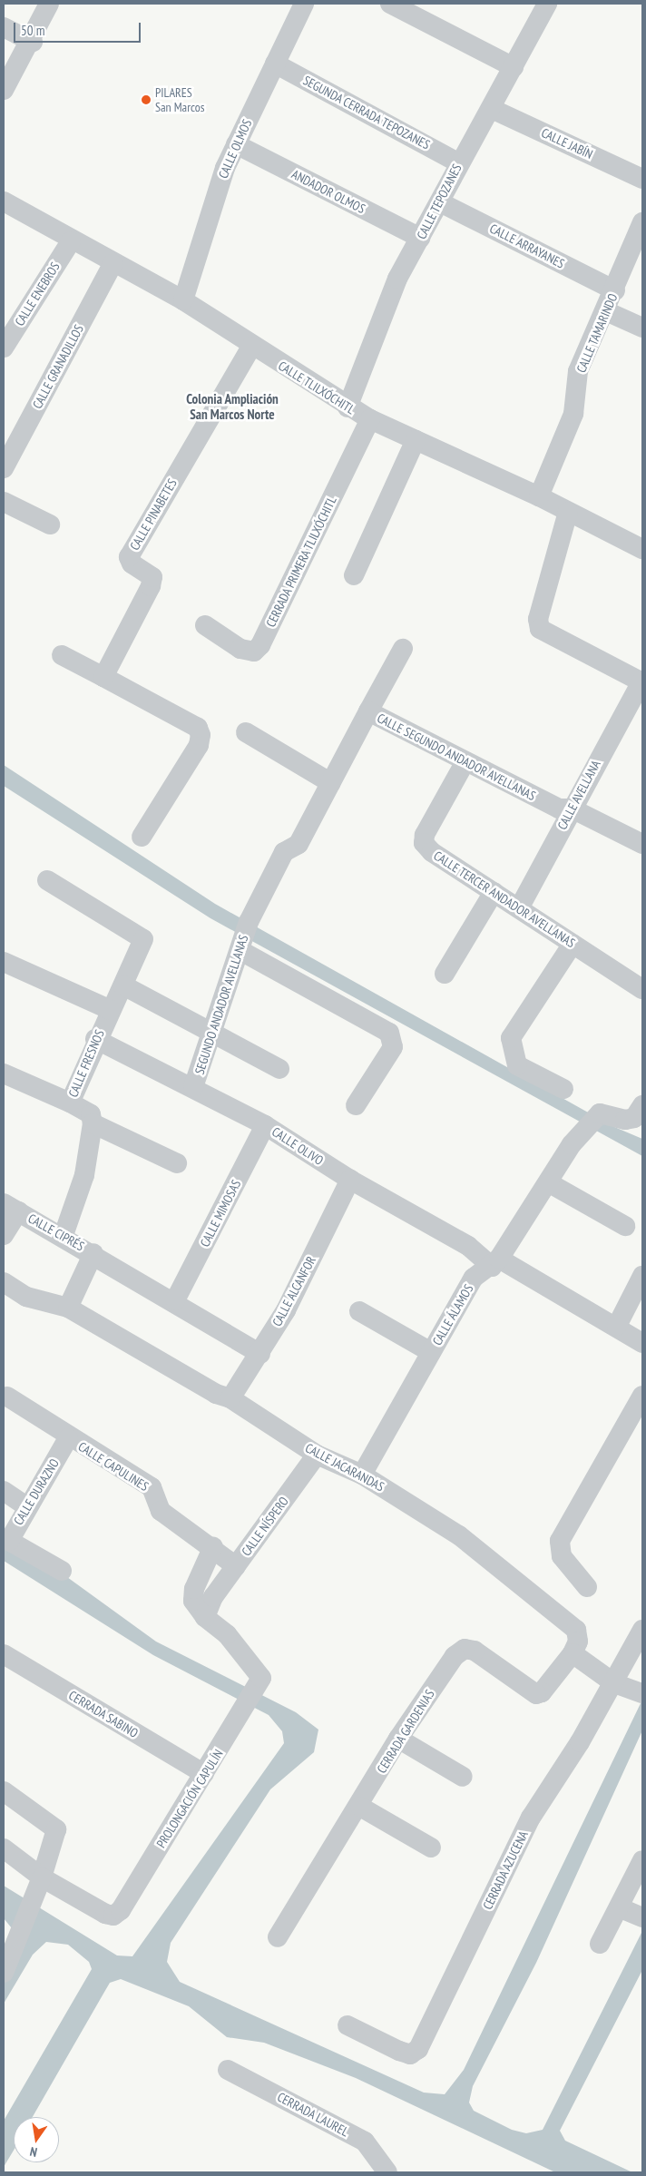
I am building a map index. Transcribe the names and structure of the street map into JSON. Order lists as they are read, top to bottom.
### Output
{
  "streets": {
    "street": [
      "SEGUNDA CERRADA TEPOZANES",
      "CALLE JABÍN",
      "CALLE OLMOS",
      "ANDADOR OLMOS",
      "CALLE TEPOZANES",
      "CALLE ARRAYANES",
      "CALLE ENEBROS",
      "CALLE TAMARINDO",
      "CALLE GRANADILLOS",
      "CALLE TLILXÓCHITL",
      "CALLE PINABETES",
      "CERRADA PRIMERA TLILXÓCHITL",
      "CALLE SEGUNDO ANDADOR AVELLANAS",
      "CALLE AVELLANA",
      "CALLE TERCER ANDADOR AVELLANAS",
      "SEGUNDO ANDADOR AVELLANAS",
      "CALLE FRESNOS",
      "CALLE OLIVO",
      "CALLE MIMOSAS",
      "CALLE CIPRÉS",
      "CALLE ALCANFOR",
      "CALLE ÁLAMOS",
      "CALLE CAPULINES",
      "CALLE JACARANDAS",
      "CALLE DURAZNO",
      "CALLE NÍSPERO",
      "CERRADA SABINO",
      "CERRADA GARDENIAS",
      "PROLONGACIÓN CAPULÍN",
      "CERRADA AZUCENA",
      "CERRADA LAUREL"
    ]
  },
  "crossings": [
    ["SEGUNDA CERRADA TEPOZANES", "CALLE OLMOS"],
    ["SEGUNDA CERRADA TEPOZANES", "CALLE TEPOZANES"],
    ["CALLE JABÍN", "CALLE TEPOZANES"],
    ["CALLE OLMOS", "ANDADOR OLMOS"],
    ["CALLE OLMOS", "CALLE TLILXÓCHITL"],
    ["ANDADOR OLMOS", "CALLE TEPOZANES"],
    ["CALLE TEPOZANES", "CALLE ARRAYANES"],
    ["CALLE TEPOZANES", "CALLE TLILXÓCHITL"],
    ["CALLE ARRAYANES", "CALLE TAMARINDO"],
    ["CALLE ENEBROS", "CALLE TLILXÓCHITL"],
    ["CALLE TAMARINDO", "CALLE TLILXÓCHITL"],
    ["CALLE GRANADILLOS", "CALLE TLILXÓCHITL"],
    ["CALLE TLILXÓCHITL", "CALLE PINABETES"],
    ["CALLE TLILXÓCHITL", "CERRADA PRIMERA TLILXÓCHITL"],
    ["CALLE SEGUNDO ANDADOR AVELLANAS", "CALLE AVELLANA"],
    ["CALLE SEGUNDO ANDADOR AVELLANAS", "CALLE TERCER ANDADOR AVELLANAS"],
    ["CALLE SEGUNDO ANDADOR AVELLANAS", "SEGUNDO ANDADOR AVELLANAS"],
    ["CALLE AVELLANA", "CALLE TERCER ANDADOR AVELLANAS"],
    ["SEGUNDO ANDADOR AVELLANAS", "CALLE OLIVO"],
    ["CALLE FRESNOS", "CALLE OLIVO"],
    ["CALLE OLIVO", "CALLE MIMOSAS"],
    ["CALLE OLIVO", "CALLE ALCANFOR"],
    ["CALLE OLIVO", "CALLE ÁLAMOS"],
    ["CALLE ALCANFOR", "CALLE JACARANDAS"],
    ["CALLE ÁLAMOS", "CALLE JACARANDAS"],
    ["CALLE CAPULINES", "CALLE DURAZNO"],
    ["CALLE CAPULINES", "CALLE NÍSPERO"],
    ["CALLE JACARANDAS", "CALLE NÍSPERO"],
    ["CALLE JACARANDAS", "CERRADA GARDENIAS"],
    ["CALLE NÍSPERO", "PROLONGACIÓN CAPULÍN"],
    ["CERRADA SABINO", "PROLONGACIÓN CAPULÍN"]
  ],
  "districts": ["Colonia Ampliación San Marcos Norte"],
  "places": ["PILARES San Marcos"],
  "scale_bar": "50 m",
  "north": "bottom"
}
